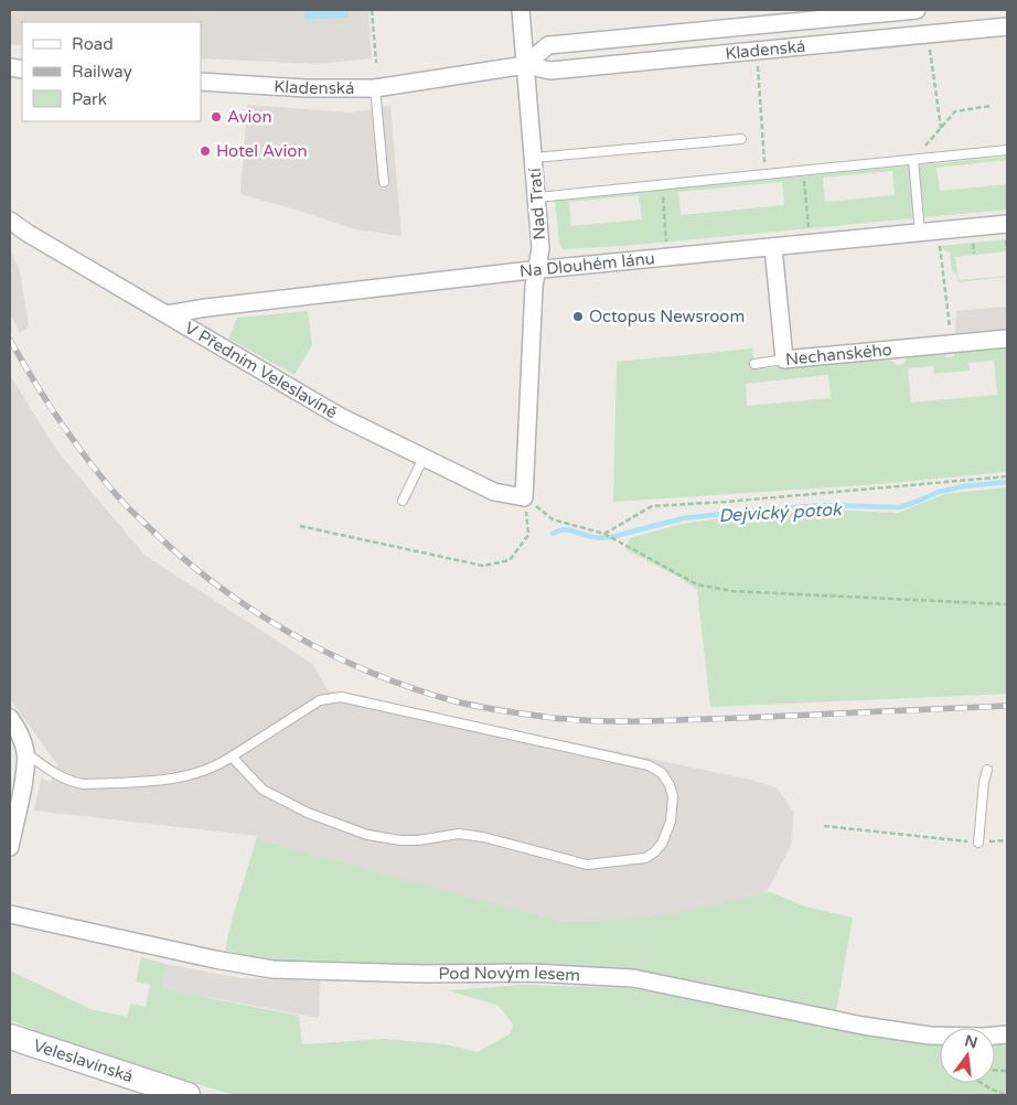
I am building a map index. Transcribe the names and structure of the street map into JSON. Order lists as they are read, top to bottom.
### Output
{
  "streets": {
    "street": [
      "Kladenská",
      "Nad Tratí",
      "Na Dlouhém lánu",
      "Nechanského",
      "V Předním Veleslavíně",
      "Pod Novým lesem",
      "Veleslavínská"
    ]
  },
  "crossings": [
    ["Kladenská", "Nad Tratí"],
    ["Nad Tratí", "Na Dlouhém lánu"],
    ["Nad Tratí", "V Předním Veleslavíně"],
    ["Na Dlouhém lánu", "Nechanského"],
    ["Na Dlouhém lánu", "V Předním Veleslavíně"]
  ],
  "water": ["Dejvický potok"],
  "places": ["Avion", "Hotel Avion", "Octopus Newsroom"],
  "legend": ["Road", "Railway", "Park"],
  "north": "top"
}
